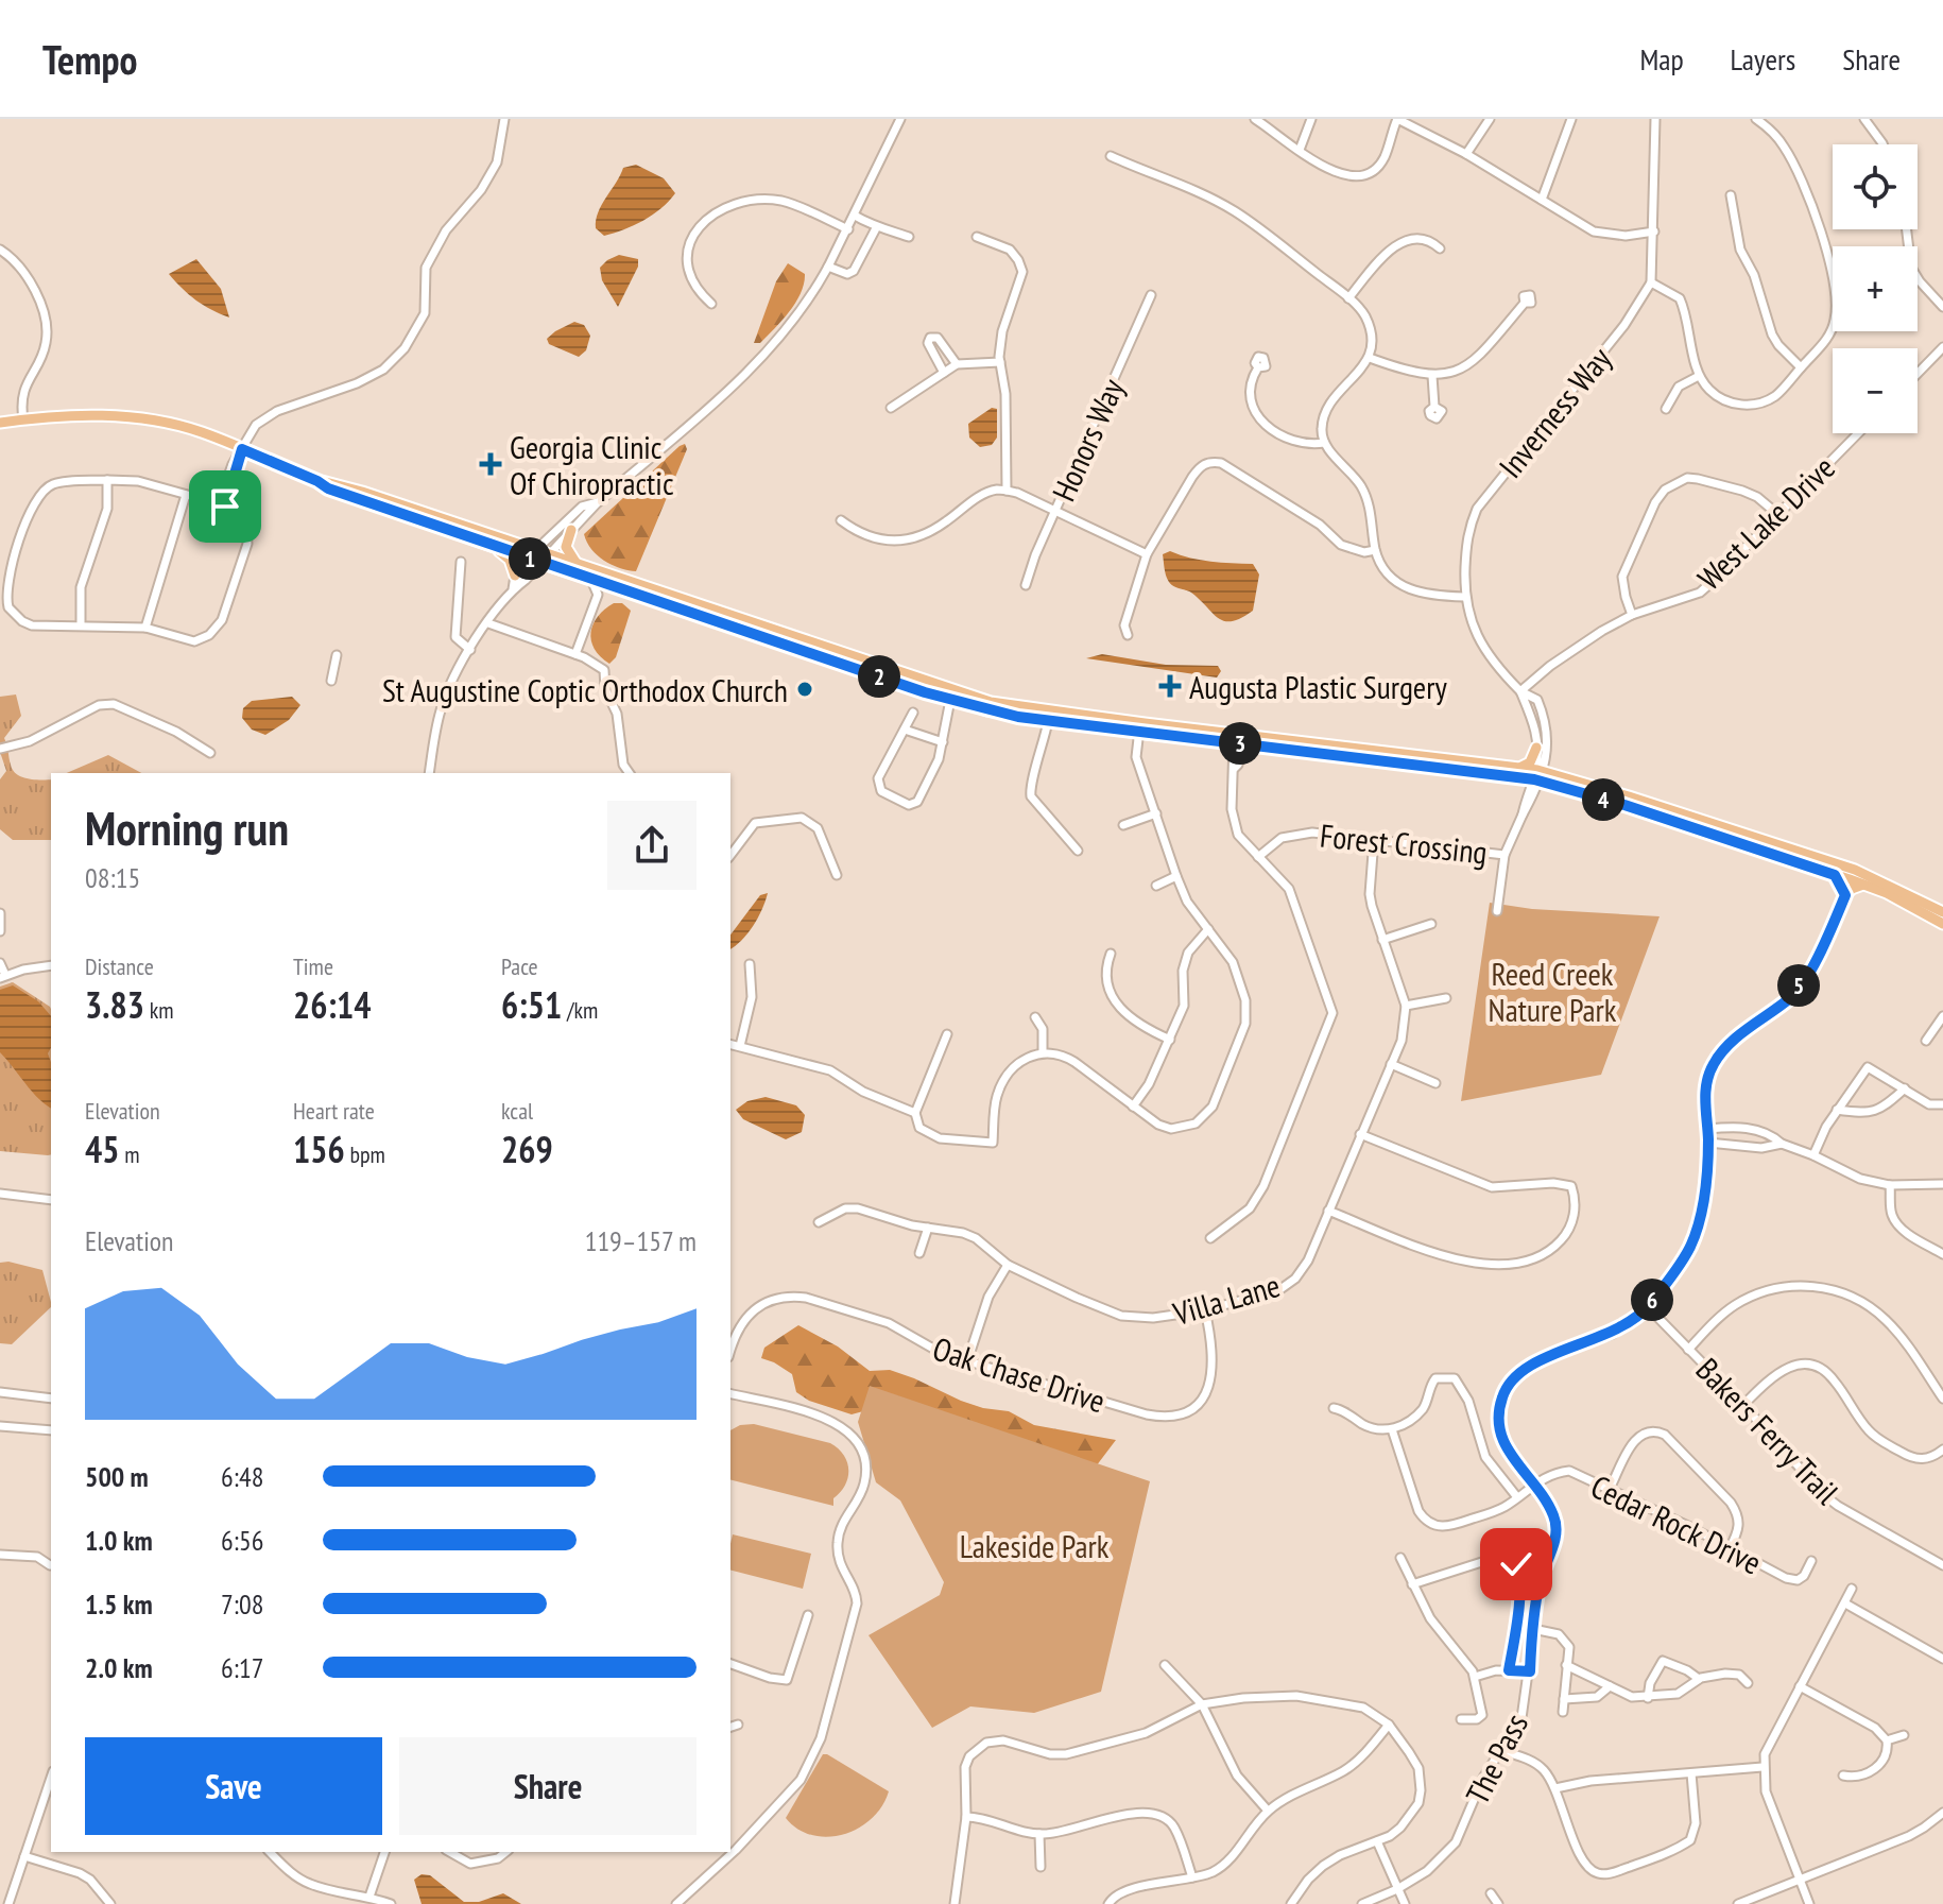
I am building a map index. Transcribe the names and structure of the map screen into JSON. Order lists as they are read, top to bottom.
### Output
{
  "streets": {
    "street": [
      "Inverness Way",
      "Honors Way",
      "West Lake Drive",
      "Forest Crossing",
      "Villa Lane",
      "Oak Chase Drive",
      "Bakers Ferry Trail",
      "Cedar Rock Drive",
      "The Pass"
    ]
  },
  "crossings": [
    ["Inverness Way", "West Lake Drive"],
    ["Forest Crossing", "Villa Lane"],
    ["Villa Lane", "Oak Chase Drive"],
    ["Bakers Ferry Trail", "The Pass"],
    ["Cedar Rock Drive", "The Pass"]
  ],
  "parks": ["Reed Creek Nature Park", "Lakeside Park"],
  "places": {
    "health": ["Georgia Clinic Of Chiropractic", "Augusta Plastic Surgery"],
    "other": ["St Augustine Coptic Orthodox Church"]
  },
  "page": {
    "header": "Tempo",
    "nav": ["Map", "Layers", "Share"],
    "map_buttons": ["+", "−"],
    "pins": [
      "1",
      "2",
      "3",
      "4",
      "5",
      "6"
    ],
    "heading": ["Morning run", "08:15"],
    "stats": [
      ["Distance", "3.83 km"],
      ["Time", "26:14"],
      ["Pace", "6:51 /km"],
      ["Elevation", "45 m"],
      ["Heart rate", "156 bpm"],
      ["kcal", "269"]
    ],
    "chart": ["Elevation", "119–157 m"],
    "list": [
      {
        "name": "500 m",
        "note": "6:48"
      },
      {
        "name": "1.0 km",
        "note": "6:56"
      },
      {
        "name": "1.5 km",
        "note": "7:08"
      },
      {
        "name": "2.0 km",
        "note": "6:17"
      }
    ],
    "buttons": ["Save", "Share"]
  }
}
